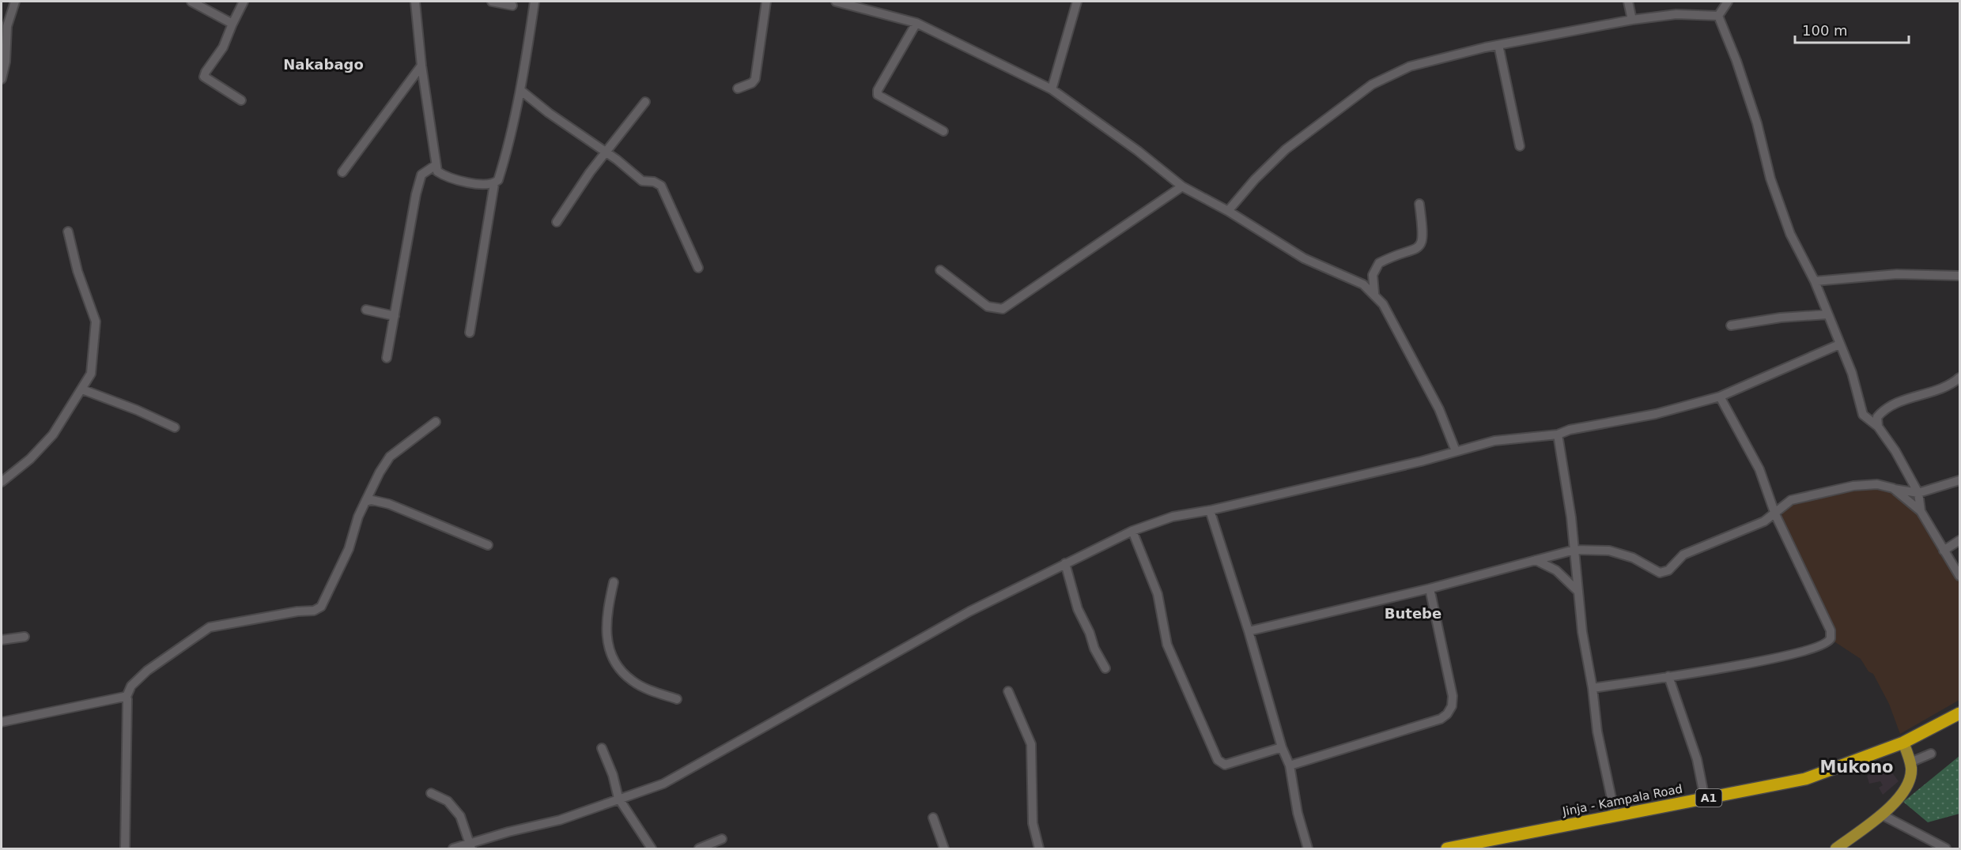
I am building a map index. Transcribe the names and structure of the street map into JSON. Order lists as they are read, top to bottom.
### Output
{
  "streets": {
    "highway": ["A1", "Jinja - Kampala Road"]
  },
  "districts": ["Nakabago", "Butebe", "Mukono"],
  "scale_bar": "100 m"
}
